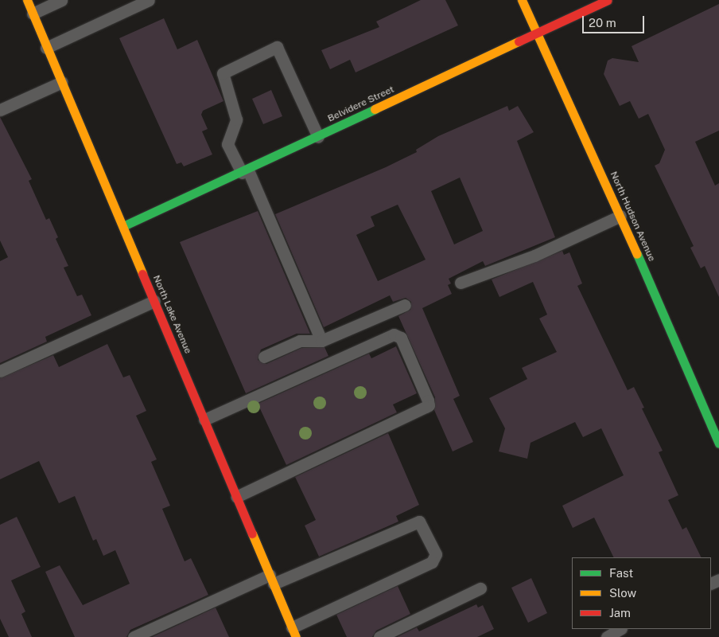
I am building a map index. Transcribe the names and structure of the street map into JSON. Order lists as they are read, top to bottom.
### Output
{
  "streets": {
    "street": ["Belvidere Street", "North Hudson Avenue", "North Lake Avenue"]
  },
  "crossings": [
    ["Belvidere Street", "North Hudson Avenue"],
    ["Belvidere Street", "North Lake Avenue"]
  ],
  "legend": ["Fast", "Slow", "Jam"],
  "scale_bar": "20 m"
}
